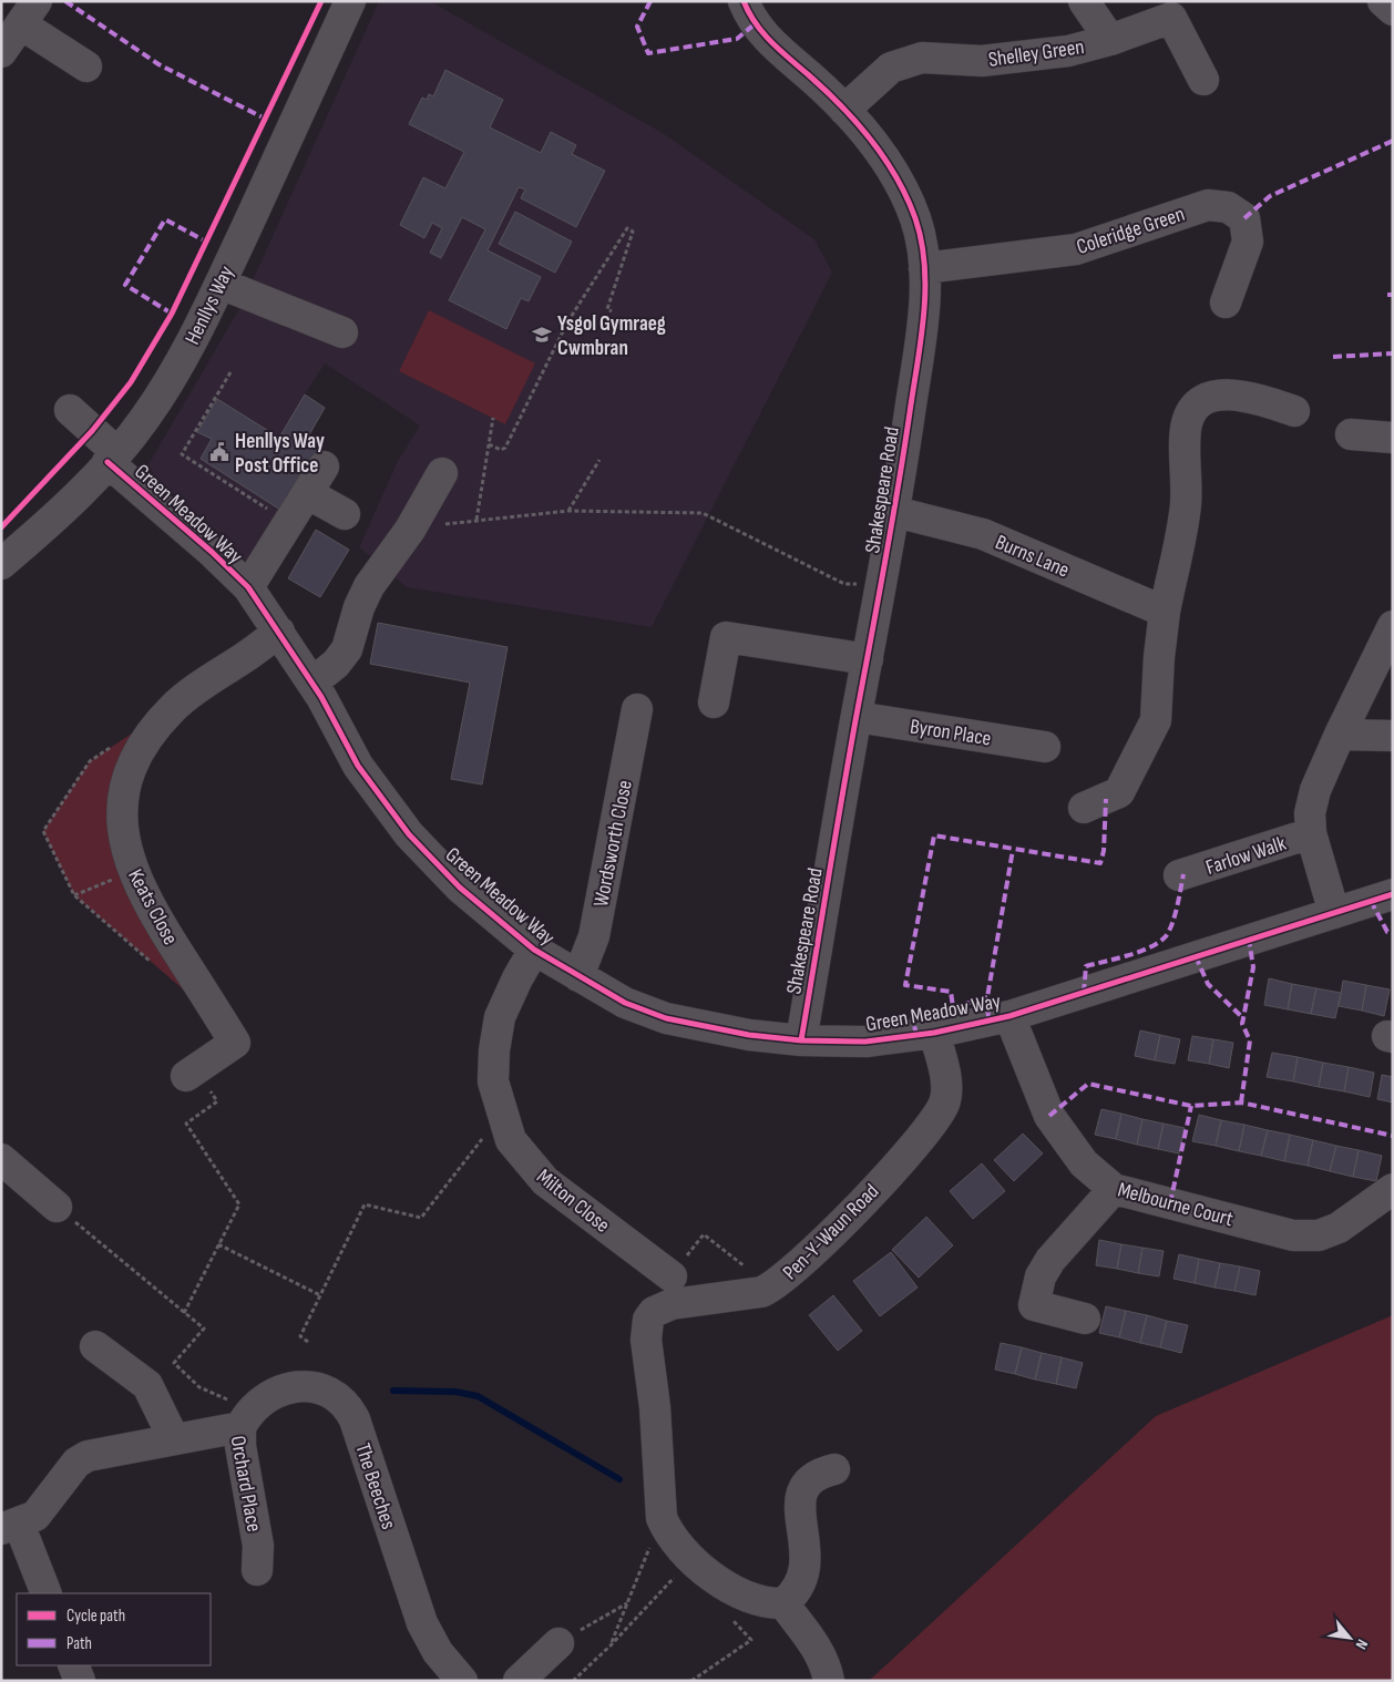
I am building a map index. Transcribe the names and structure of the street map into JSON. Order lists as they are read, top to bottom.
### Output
{
  "streets": {
    "street": [
      "Shelley Green",
      "Coleridge Green",
      "Henllys Way",
      "Shakespeare Road",
      "Green Meadow Way",
      "Burns Lane",
      "Byron Place",
      "Wordsworth Close",
      "Farlow Walk",
      "Keats Close",
      "Milton Close",
      "Melbourne Court",
      "Pen-Y-Waun Road",
      "Orchard Place",
      "The Beeches"
    ]
  },
  "crossings": [
    ["Shelley Green", "Shakespeare Road"],
    ["Coleridge Green", "Shakespeare Road"],
    ["Henllys Way", "Green Meadow Way"],
    ["Shakespeare Road", "Green Meadow Way"],
    ["Shakespeare Road", "Burns Lane"],
    ["Shakespeare Road", "Byron Place"],
    ["Green Meadow Way", "Wordsworth Close"],
    ["Green Meadow Way", "Farlow Walk"],
    ["Green Meadow Way", "Keats Close"],
    ["Green Meadow Way", "Milton Close"],
    ["Green Meadow Way", "Melbourne Court"],
    ["Green Meadow Way", "Pen-Y-Waun Road"],
    ["Orchard Place", "The Beeches"]
  ],
  "places": {
    "school or university": ["Ysgol Gymraeg Cwmbran"],
    "public building": ["Henllys Way Post Office"]
  },
  "legend": ["Cycle path", "Path"],
  "north": "bottom right"
}
